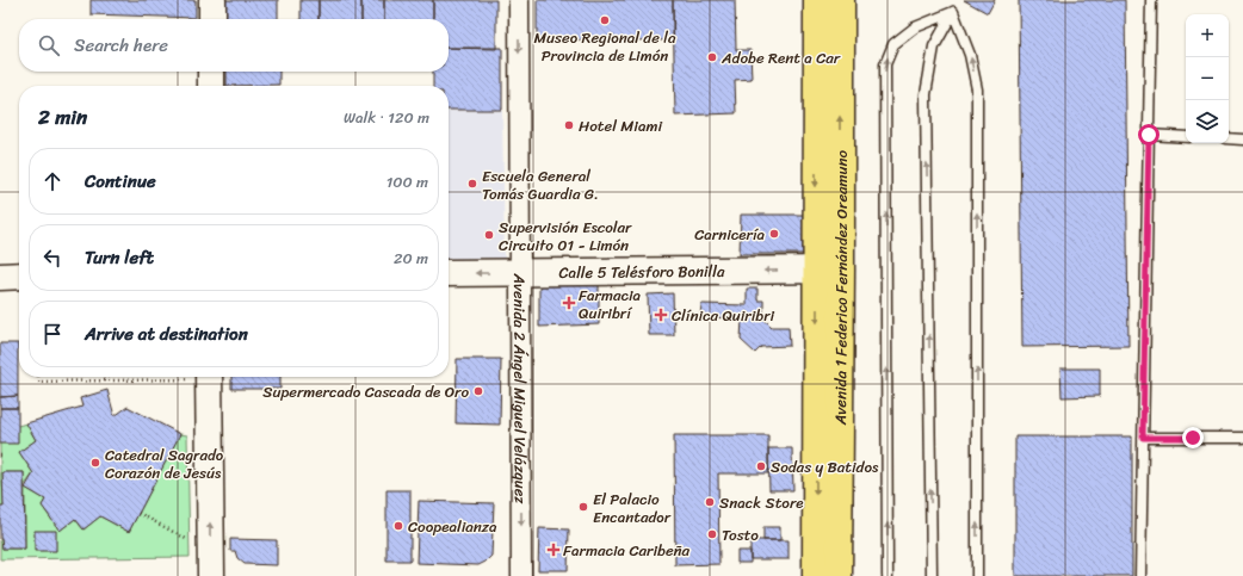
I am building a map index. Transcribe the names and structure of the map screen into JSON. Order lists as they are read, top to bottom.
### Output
{
  "streets": {
    "highway": ["Avenida 1 Federico Fernández Oreamuno"],
    "main road": ["Calle 5 Telésforo Bonilla"],
    "street": ["Avenida 2 Ángel Miguel Velázquez"]
  },
  "crossings": [
    ["Calle 5 Telésforo Bonilla", "Avenida 1 Federico Fernández Oreamuno"],
    ["Calle 5 Telésforo Bonilla", "Avenida 2 Ángel Miguel Velázquez"]
  ],
  "one_way": ["Calle 5 Telésforo Bonilla", "Avenida 2 Ángel Miguel Velázquez"],
  "places": {
    "other": [
      "Museo Regional de la Provincia de Limón",
      "Adobe Rent a Car",
      "Hotel Miami",
      "Escuela General Tomás Guardia G.",
      "Carnicería",
      "Supervisión Escolar Circuito 01 - Limón",
      "Supermercado Cascada de Oro",
      "Catedral Sagrado Corazón de Jesús",
      "Sodas y Batidos",
      "Snack Store",
      "El Palacio Encantador",
      "Coopealianza",
      "Tosto"
    ],
    "health": ["Farmacia Quiribrí", "Clínica Quiribri", "Farmacia Caribeña"]
  },
  "page": {
    "map_buttons": ["+", "−"],
    "search": "Search here",
    "heading": ["2 min", "Walk · 120 m"],
    "list": [
      ["Continue", "100 m"],
      ["Turn left", "20 m"],
      "Arrive at destination"
    ]
  }
}
